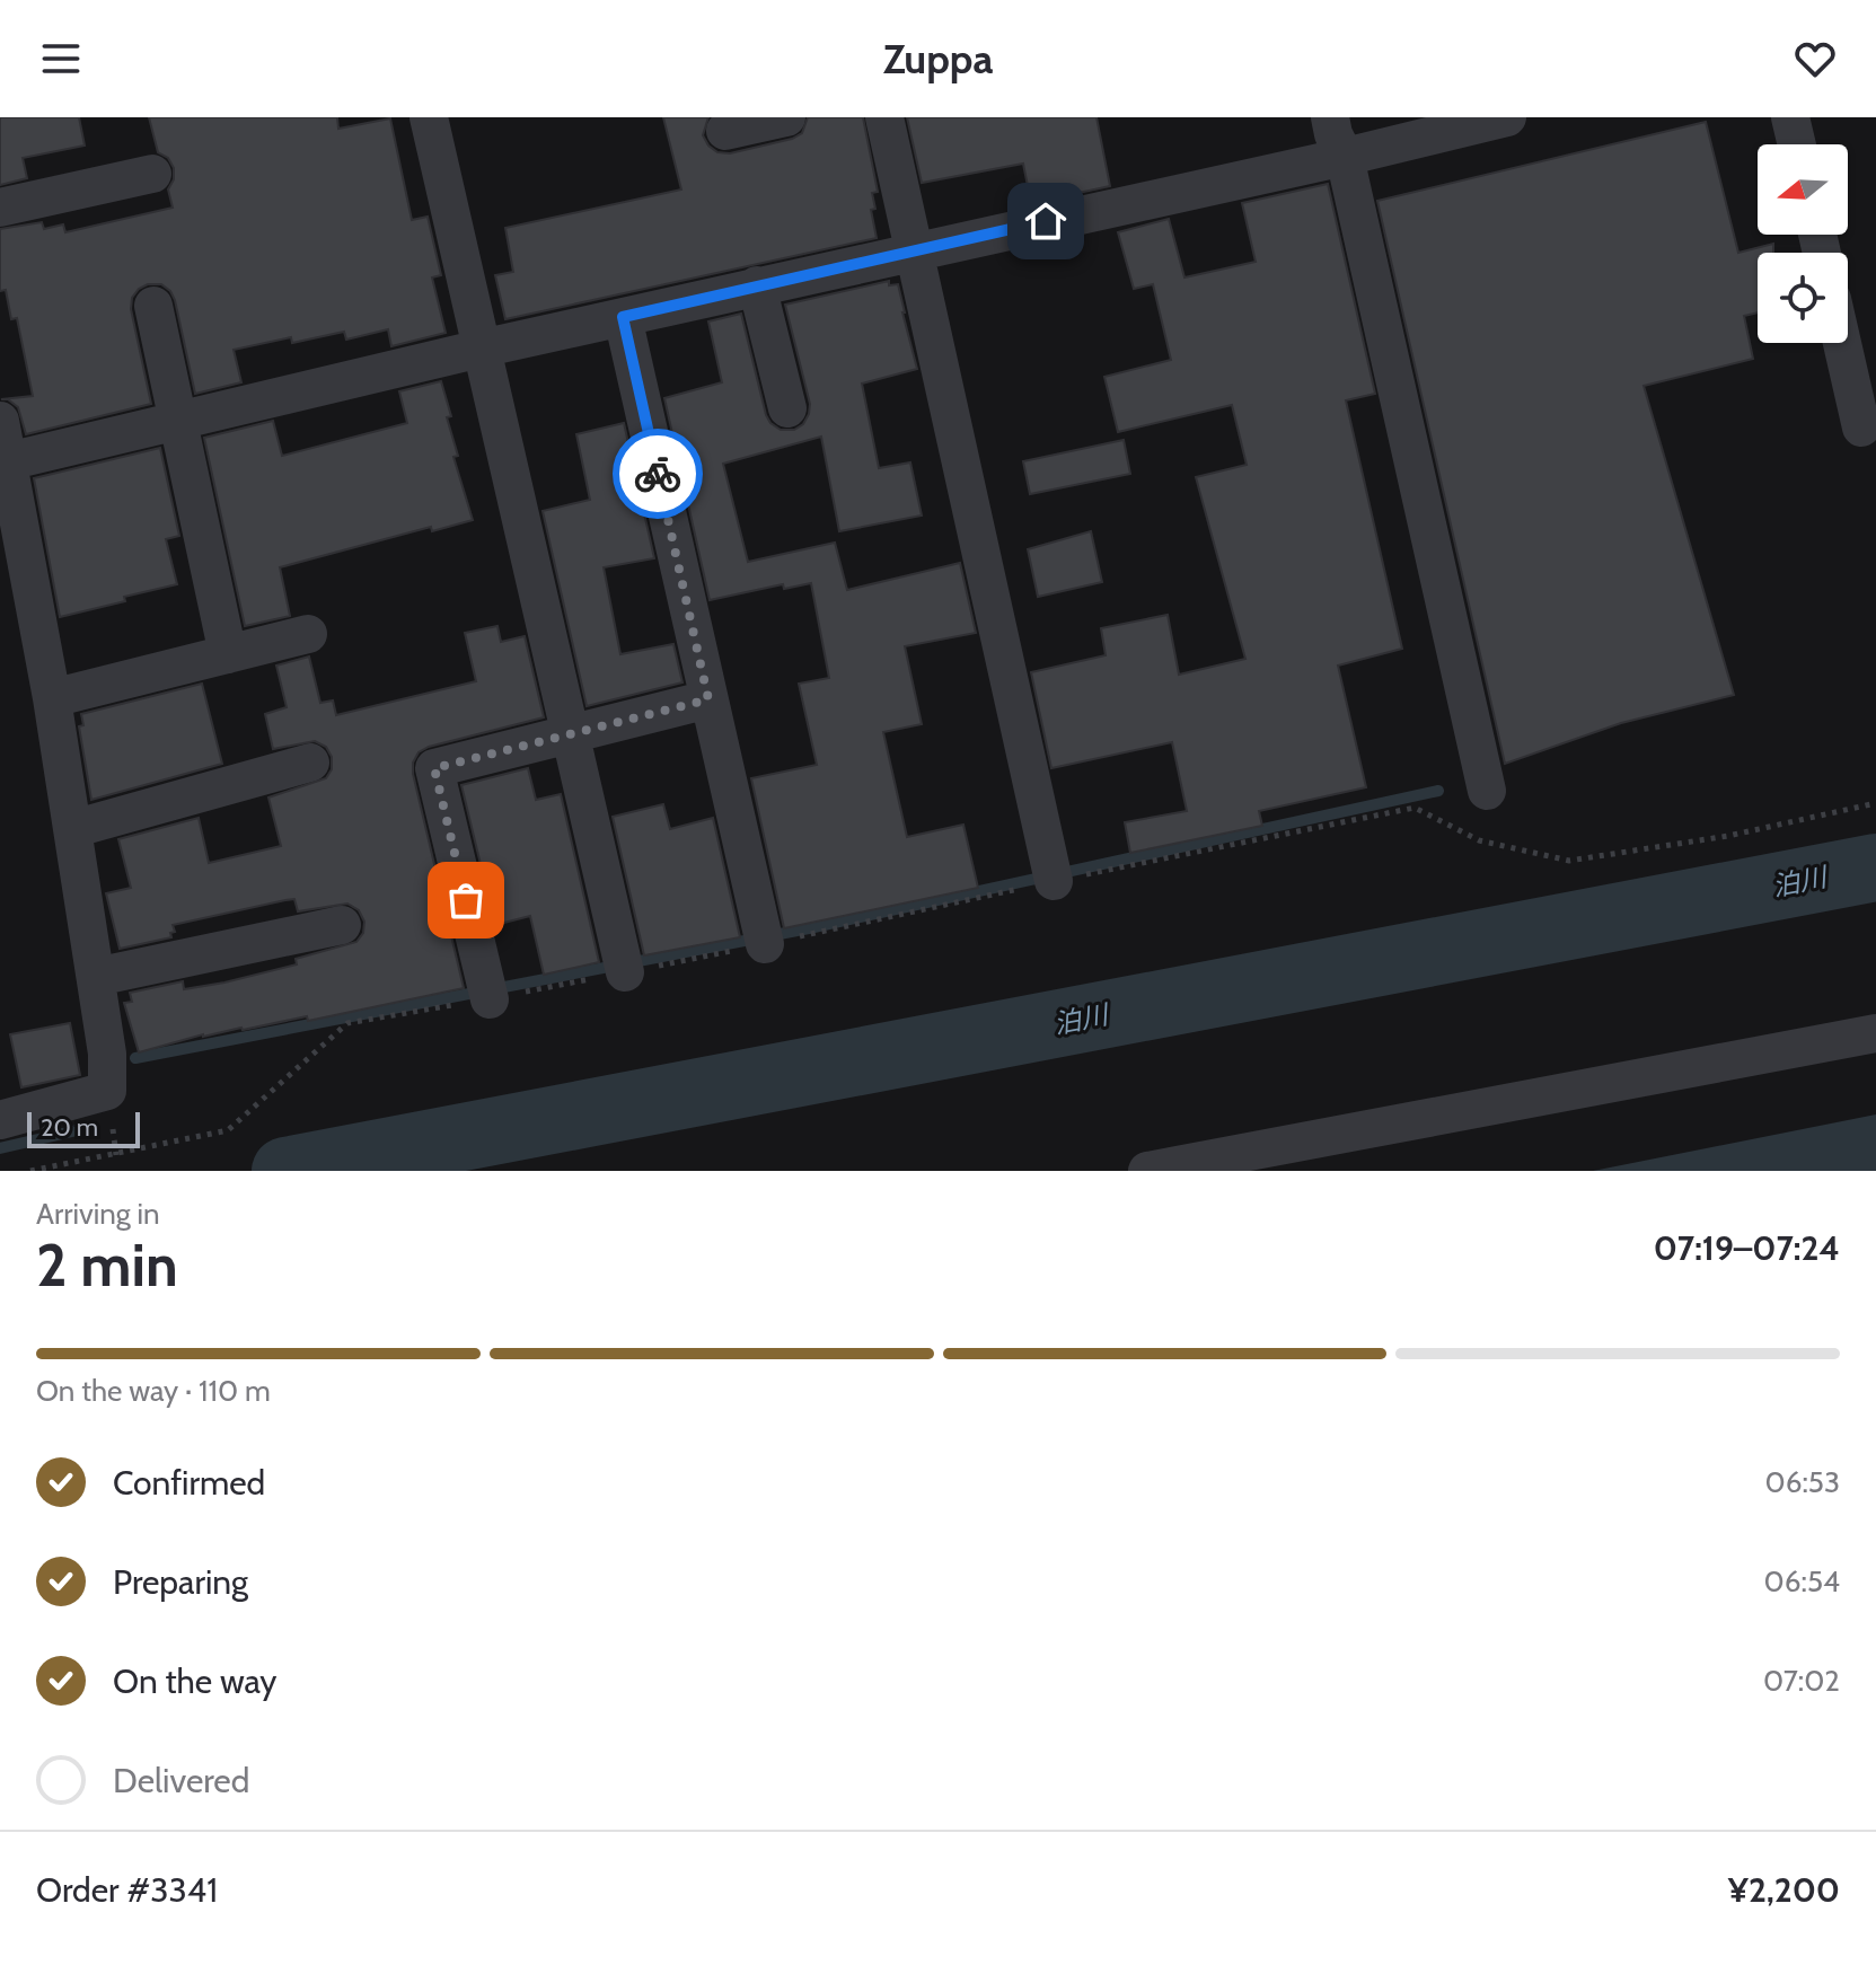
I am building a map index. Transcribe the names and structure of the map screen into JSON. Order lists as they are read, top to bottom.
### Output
{
  "water": ["泊川"],
  "scale_bar": "20 m",
  "north": "left",
  "page": {
    "header": "Zuppa",
    "scale": "20 m",
    "heading": ["2 min", "Arriving in", "07:19–07:24"],
    "panel": ["Order #3341", "¥2,200"],
    "bar": "On the way · 110 m",
    "list": [
      ["Confirmed", "06:53"],
      ["Preparing", "06:54"],
      ["On the way", "07:02"],
      "Delivered"
    ]
  }
}
